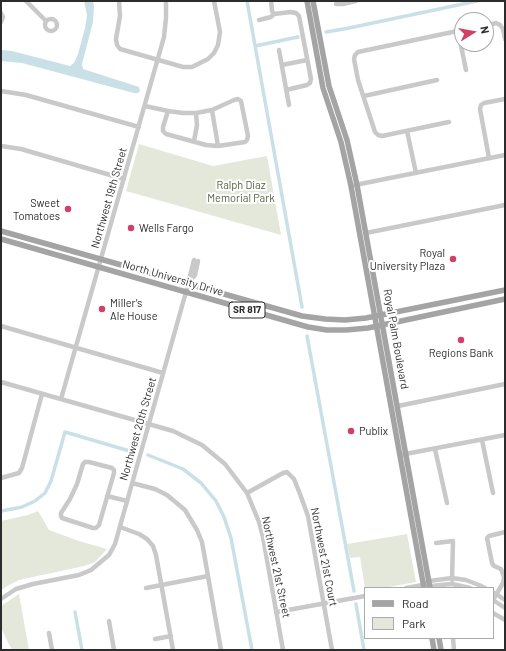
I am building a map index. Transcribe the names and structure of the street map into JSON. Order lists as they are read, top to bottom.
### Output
{
  "streets": {
    "main road": ["North University Drive", "SR 817", "Royal Palm Boulevard"],
    "street": [
      "Northwest 19th Street",
      "Northwest 20th Street",
      "Northwest 21st Court",
      "Northwest 21st Street"
    ]
  },
  "crossings": [
    ["Northwest 19th Street", "North University Drive"],
    ["Northwest 19th Street", "Northwest 21st Street"],
    ["North University Drive", "Royal Palm Boulevard"],
    ["North University Drive", "Northwest 20th Street"],
    ["Northwest 20th Street", "Northwest 21st Street"],
    ["Northwest 21st Court", "Northwest 21st Street"]
  ],
  "parks": ["Ralph Diaz Memorial Park"],
  "places": [
    "Sweet Tomatoes",
    "Wells Fargo",
    "Royal University Plaza",
    "Miller's Ale House",
    "Regions Bank",
    "Publix"
  ],
  "legend": ["Road", "Park"],
  "north": "right"
}
